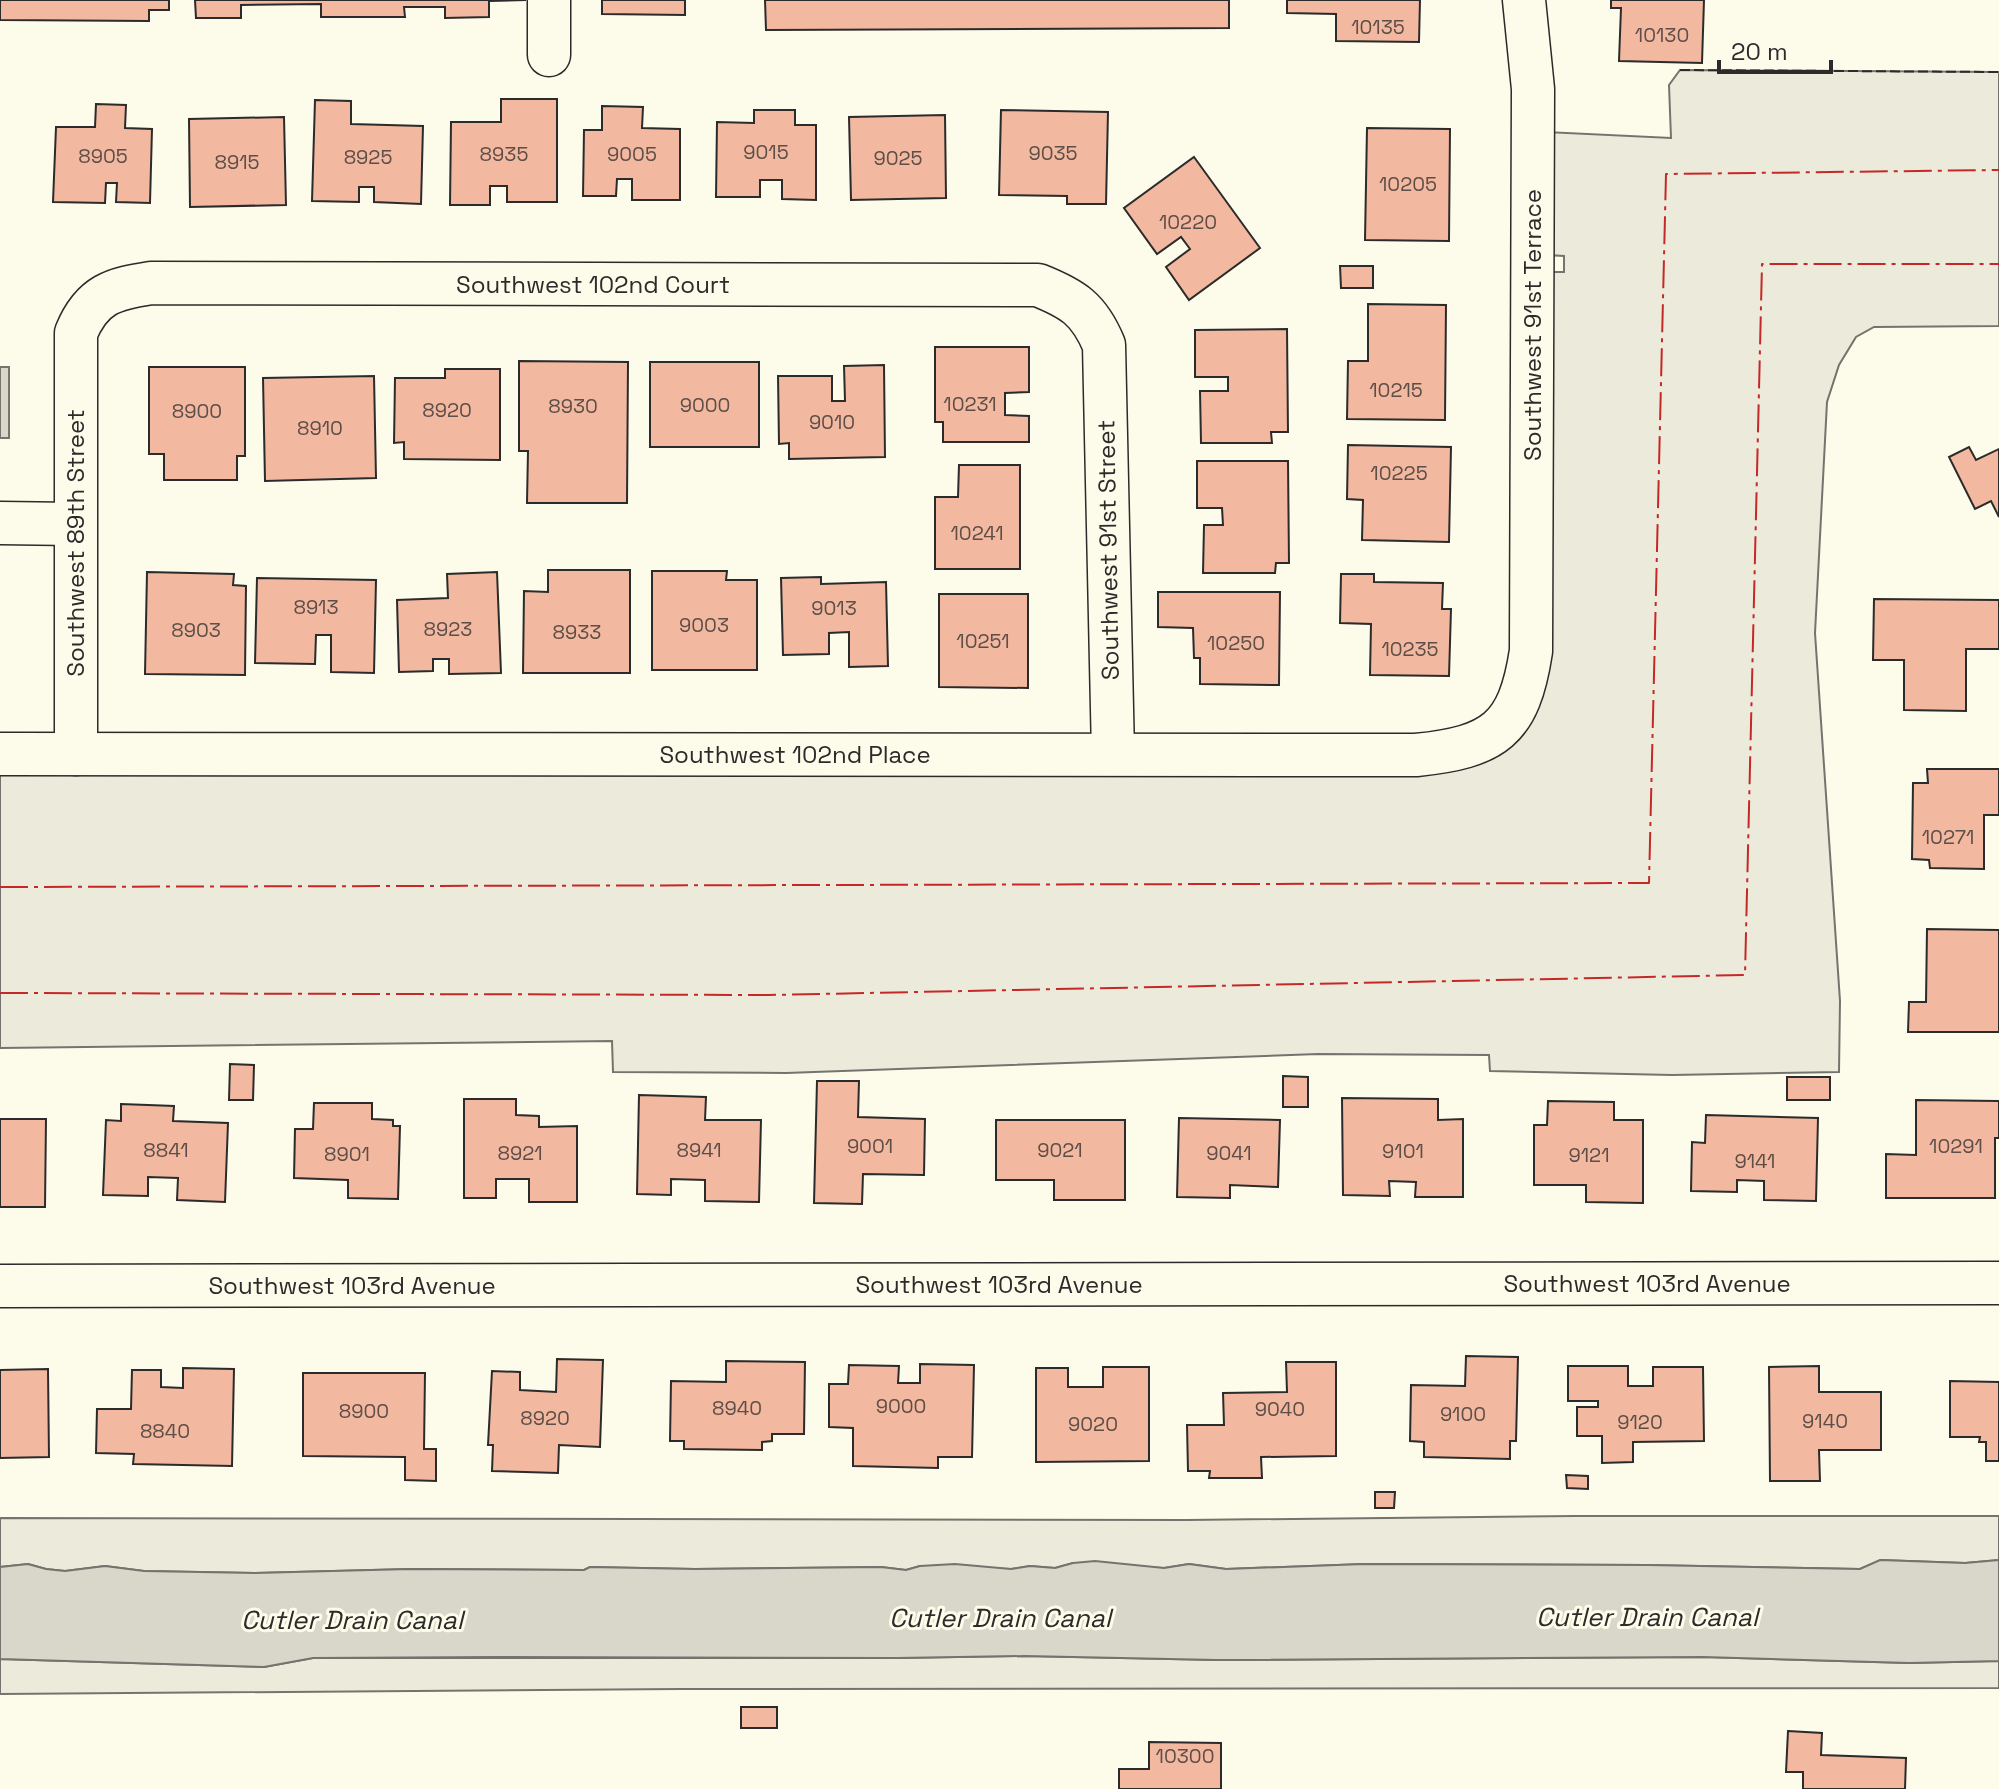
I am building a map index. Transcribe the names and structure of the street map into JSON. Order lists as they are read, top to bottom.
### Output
{
  "streets": {
    "street": [
      "Southwest 102nd Court",
      "Southwest 91st Terrace",
      "Southwest 89th Street",
      "Southwest 91st Street",
      "Southwest 102nd Place",
      "Southwest 103rd Avenue"
    ]
  },
  "crossings": [
    ["Southwest 102nd Court", "Southwest 89th Street"],
    ["Southwest 102nd Court", "Southwest 91st Street"],
    ["Southwest 91st Terrace", "Southwest 102nd Place"],
    ["Southwest 89th Street", "Southwest 102nd Place"],
    ["Southwest 91st Street", "Southwest 102nd Place"]
  ],
  "water": ["Cutler Drain Canal"],
  "house_numbers": [
    "10135",
    "10130",
    "9015",
    "9035",
    "8935",
    "9005",
    "8905",
    "8925",
    "9025",
    "8915",
    "10205",
    "10220",
    "10215",
    "10231",
    "9000",
    "8930",
    "8920",
    "8900",
    "9010",
    "8910",
    "10225",
    "10241",
    "8913",
    "9013",
    "9003",
    "8923",
    "8903",
    "8933",
    "10251",
    "10250",
    "10235",
    "10271",
    "9001",
    "10291",
    "8841",
    "8941",
    "9021",
    "9101",
    "8921",
    "9041",
    "8901",
    "9121",
    "9141",
    "9000",
    "8940",
    "9040",
    "8900",
    "9100",
    "8920",
    "9140",
    "9120",
    "9020",
    "8840",
    "10300"
  ],
  "scale_bar": "20 m"
}
